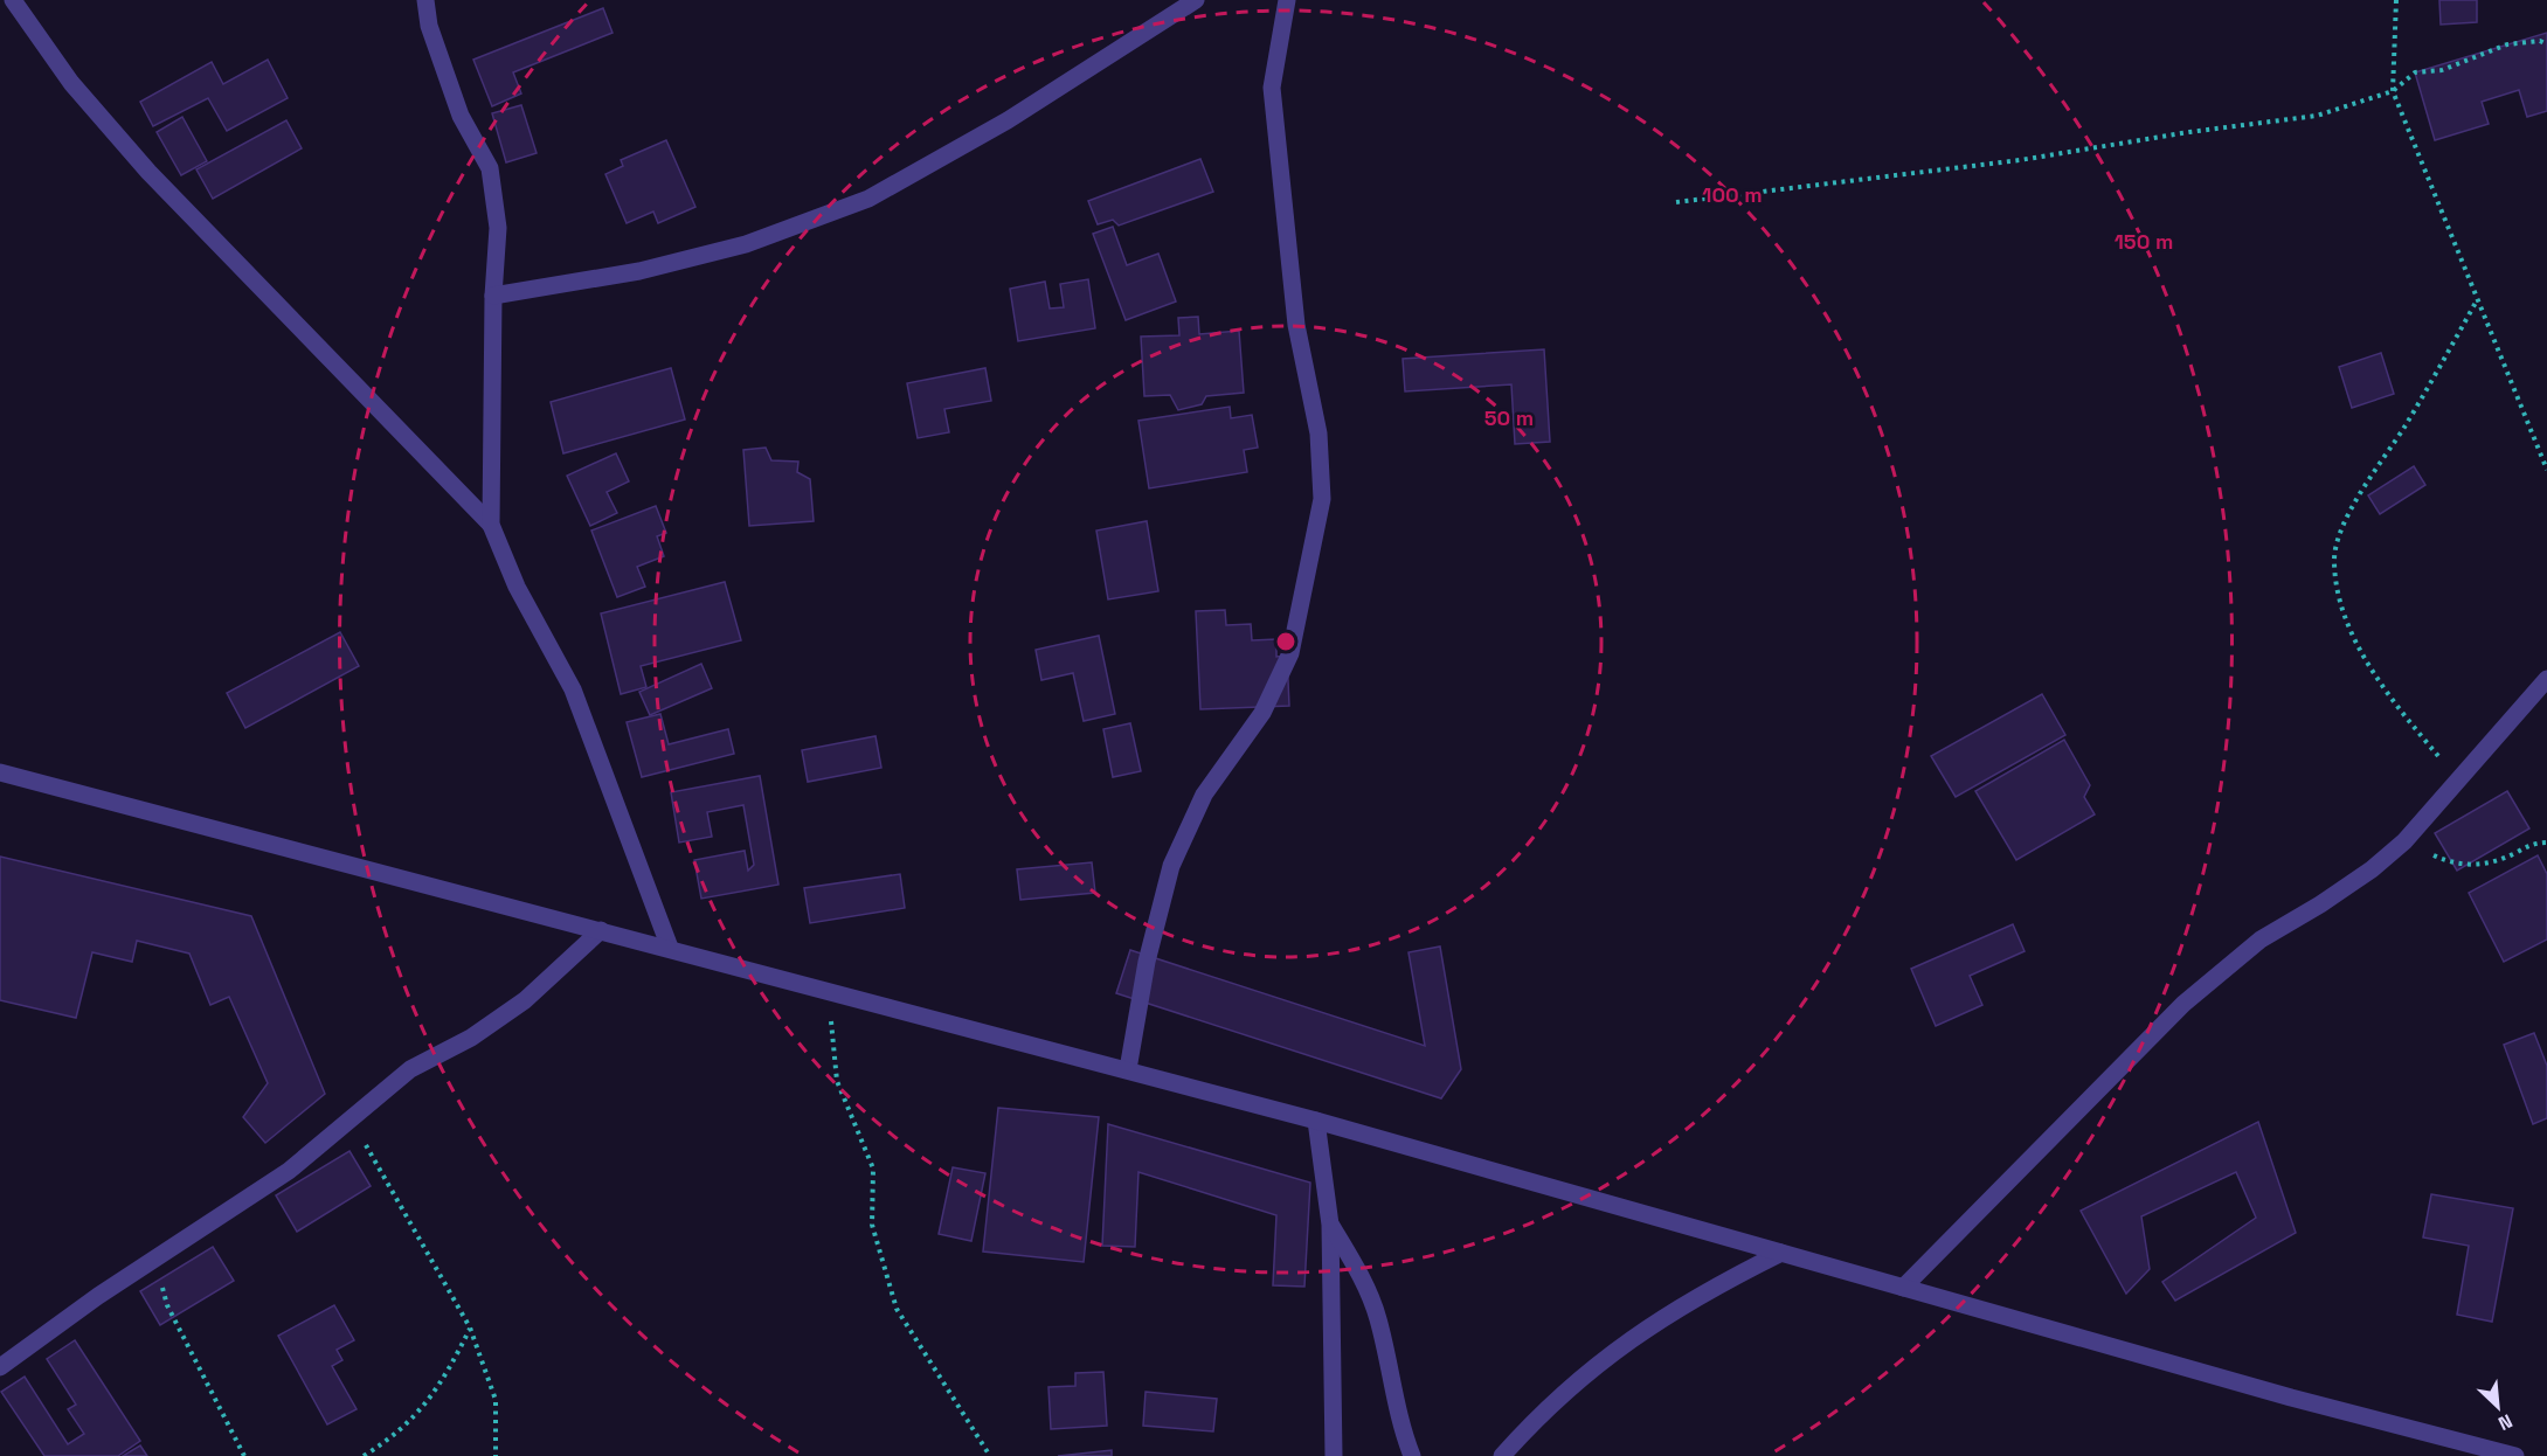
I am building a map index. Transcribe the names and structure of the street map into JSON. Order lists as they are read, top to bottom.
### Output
{
  "north": "bottom right",
  "rings": ["100 m", "150 m", "50 m"]
}
